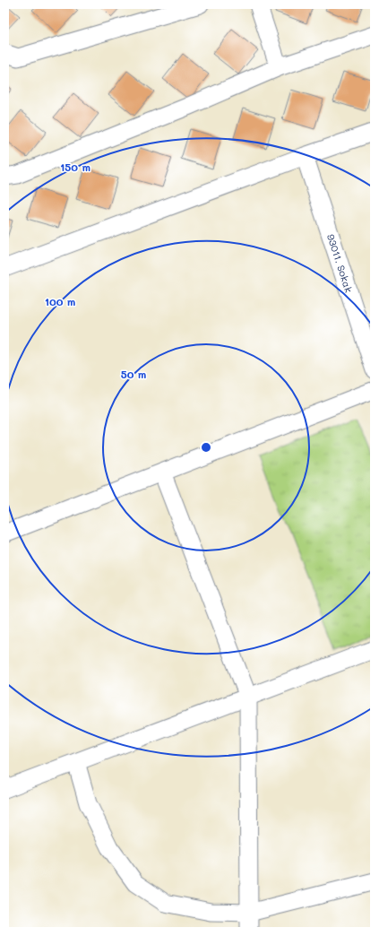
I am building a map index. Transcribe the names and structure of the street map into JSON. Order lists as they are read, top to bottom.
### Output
{
  "streets": {
    "street": ["93011. Sokak"]
  },
  "rings": ["150 m", "100 m", "50 m"]
}
